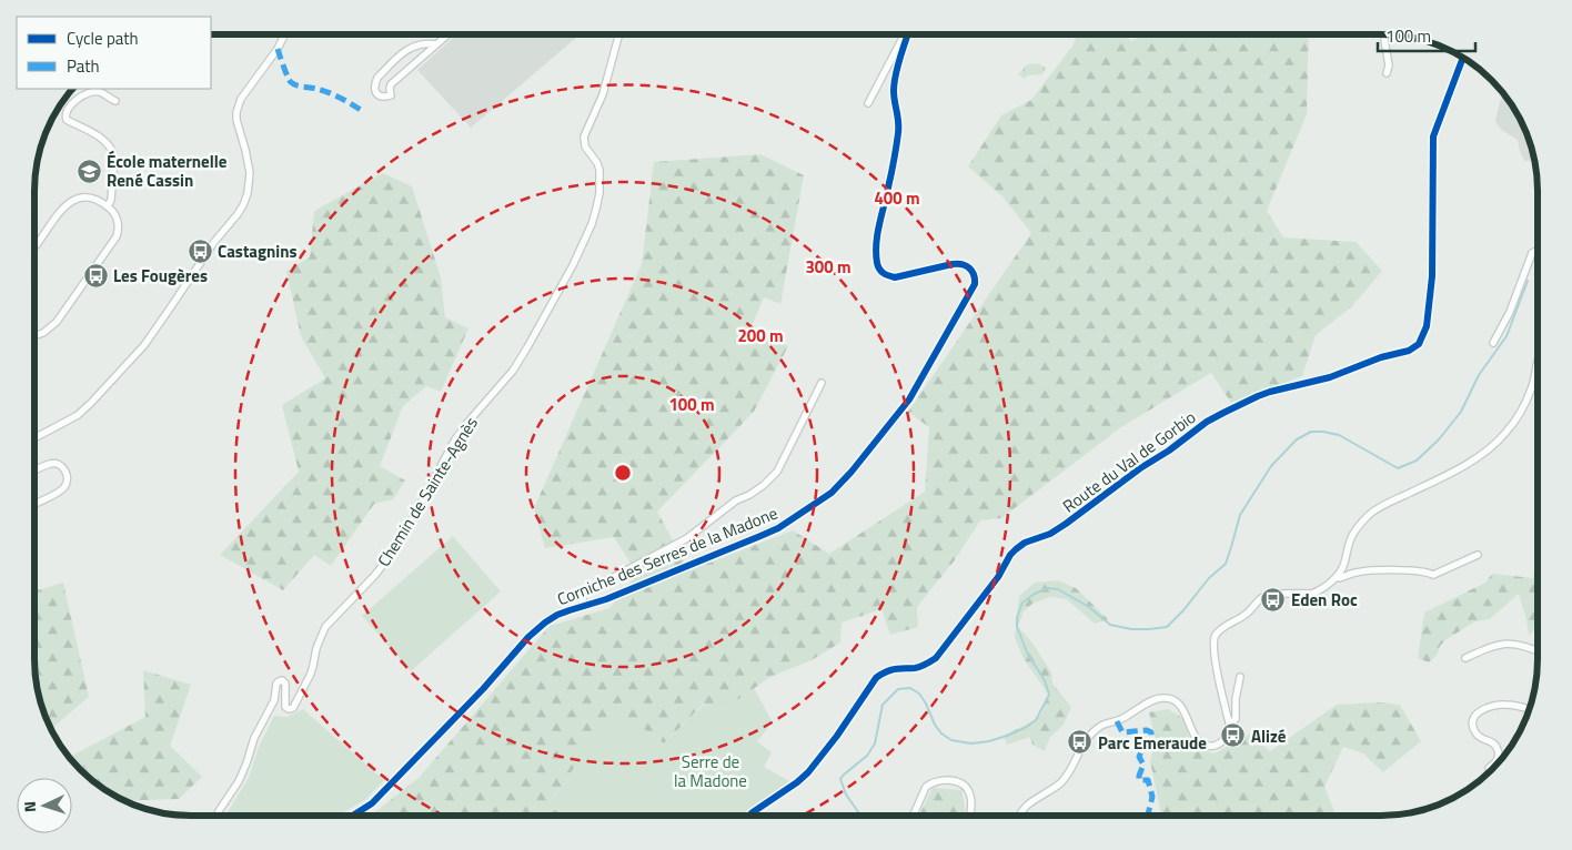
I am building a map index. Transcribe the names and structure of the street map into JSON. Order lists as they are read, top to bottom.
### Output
{
  "streets": {
    "street": ["Route du Val de Gorbio", "Chemin de Sainte-Agnès", "Corniche des Serres de la Madone"]
  },
  "parks": ["Serre de la Madone"],
  "places": {
    "school or university": ["École maternelle René Cassin"],
    "bus stop": [
      "Castagnins",
      "Les Fougères",
      "Eden Roc",
      "Alizé",
      "Parc Emeraude"
    ]
  },
  "legend": ["Cycle path", "Path"],
  "scale_bar": "100 m",
  "north": "left",
  "rings": [
    "400 m",
    "300 m",
    "200 m",
    "100 m"
  ]
}
